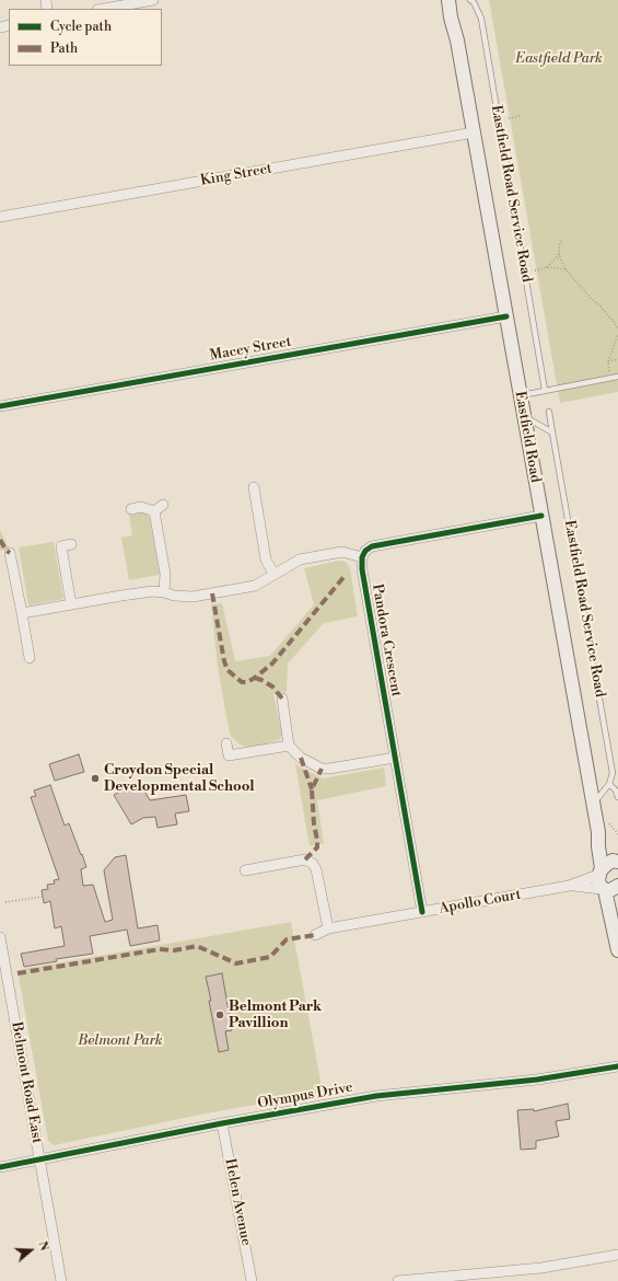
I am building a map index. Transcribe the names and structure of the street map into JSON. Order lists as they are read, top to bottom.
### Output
{
  "streets": {
    "main road": ["Eastfield Road"],
    "street": [
      "King Street",
      "Macey Street",
      "Pandora Crescent",
      "Apollo Court",
      "Belmont Road East",
      "Olympus Drive",
      "Helen Avenue"
    ],
    "lane": ["Eastfield Road Service Road"]
  },
  "crossings": [
    ["King Street", "Eastfield Road"],
    ["Macey Street", "Eastfield Road"],
    ["Eastfield Road", "Apollo Court"],
    ["Pandora Crescent", "Apollo Court"],
    ["Belmont Road East", "Olympus Drive"],
    ["Olympus Drive", "Helen Avenue"]
  ],
  "parks": ["Eastfield Park", "Belmont Park"],
  "places": ["Croydon Special Developmental School", "Belmont Park Pavillion"],
  "legend": ["Cycle path", "Path"],
  "north": "right"
}
